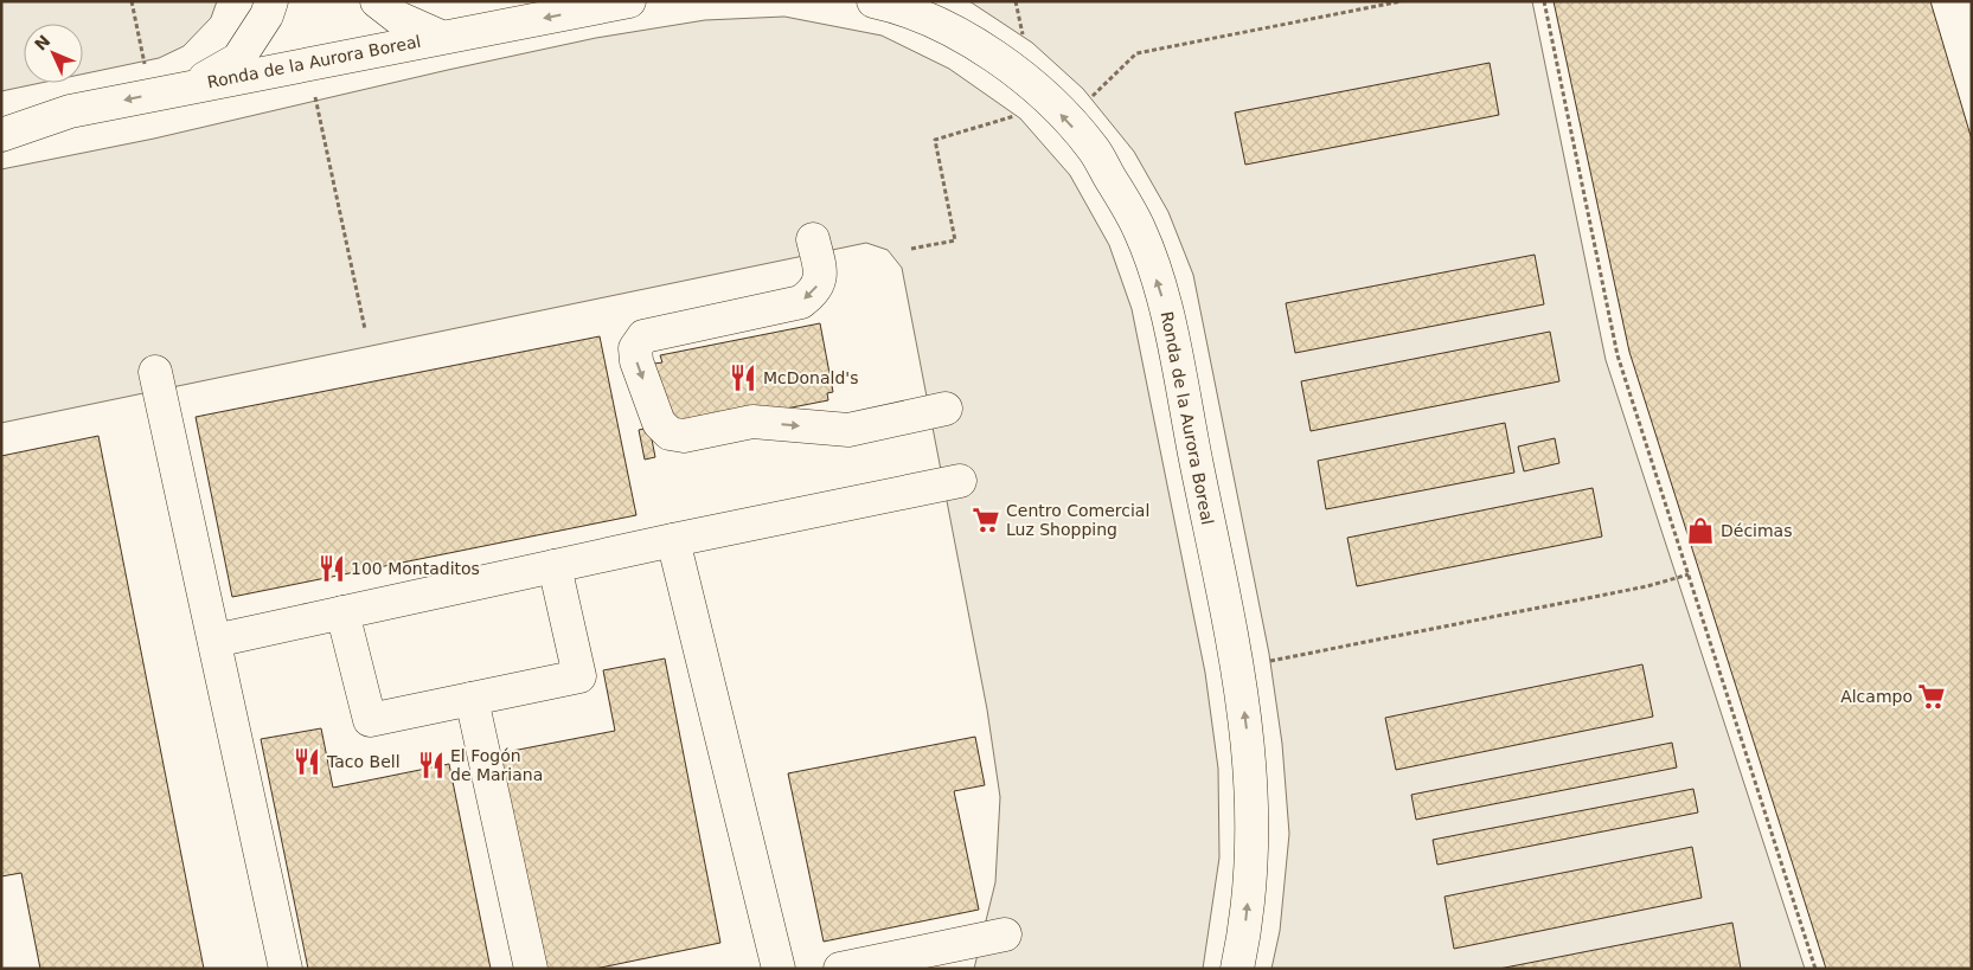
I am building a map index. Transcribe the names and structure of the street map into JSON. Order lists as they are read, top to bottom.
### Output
{
  "streets": {
    "street": ["Ronda de la Aurora Boreal"]
  },
  "places": {
    "restaurant": [
      "McDonald's",
      "100 Montaditos",
      "Taco Bell",
      "El Fogón de Mariana"
    ],
    "supermarket": ["Centro Comercial Luz Shopping", "Alcampo"],
    "shop": ["Décimas"]
  },
  "north": "top left"
}
